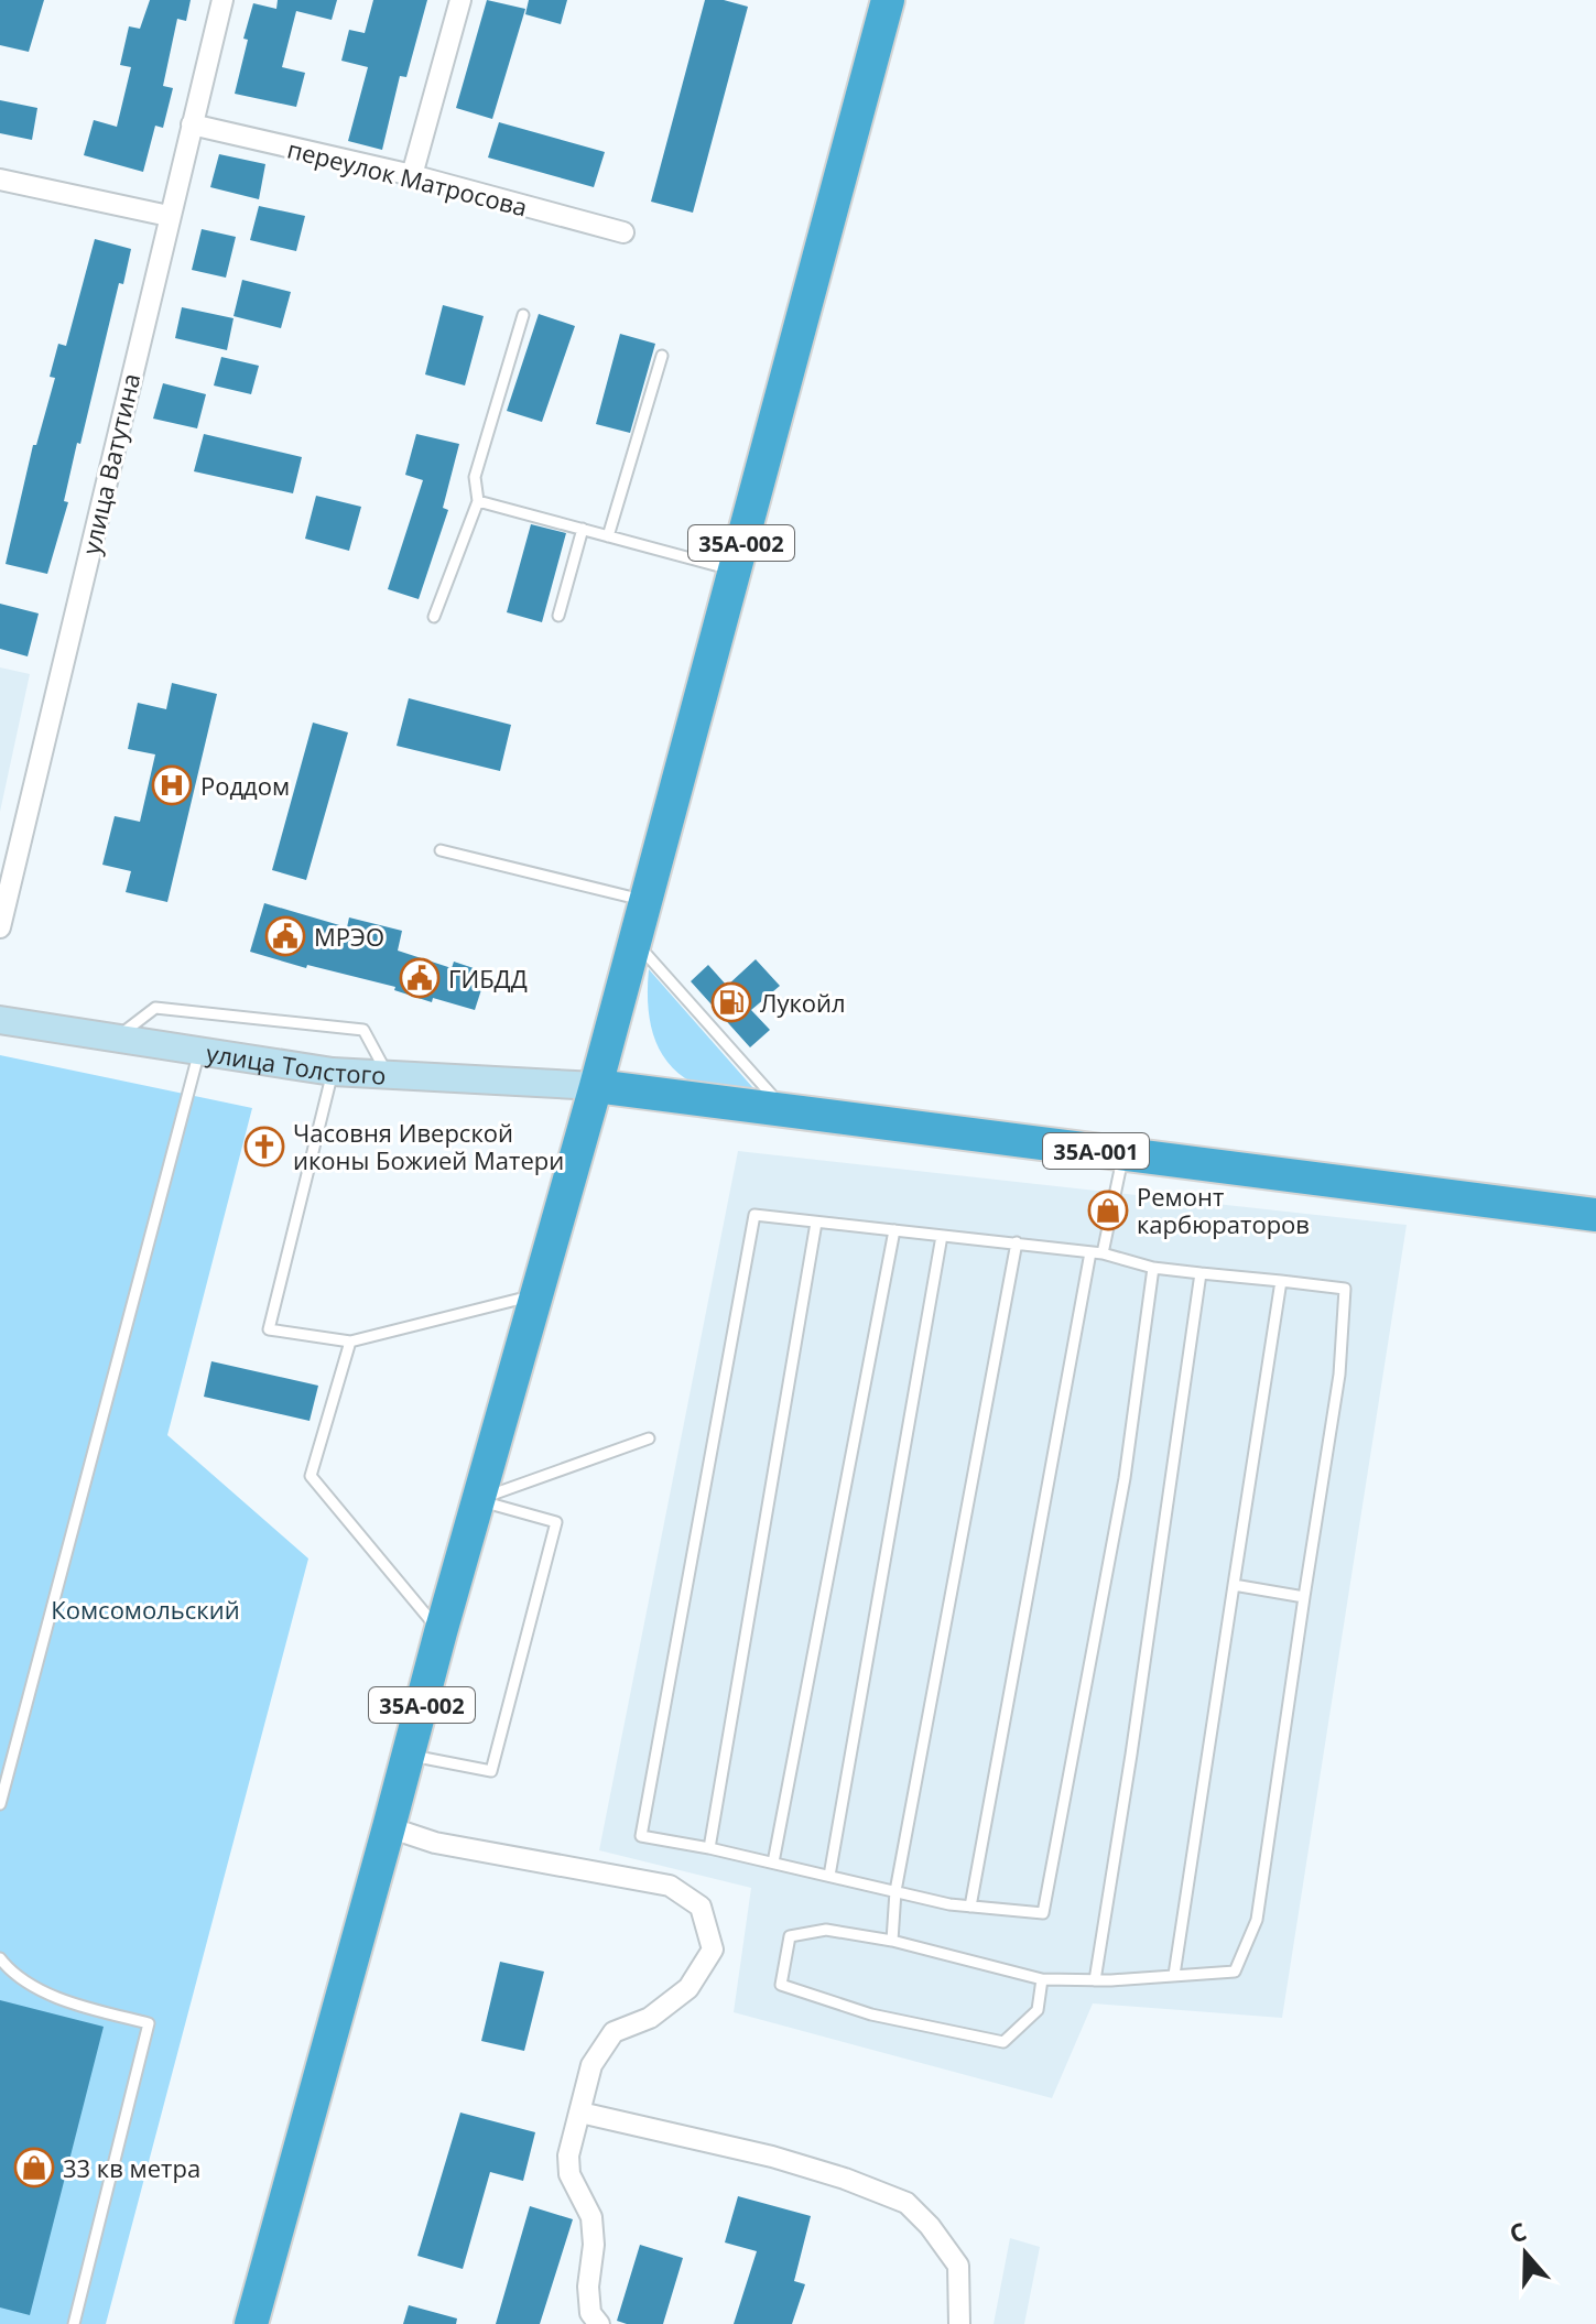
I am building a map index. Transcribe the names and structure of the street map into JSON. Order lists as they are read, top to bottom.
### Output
{
  "streets": {
    "highway": ["35А-002", "35А-001"],
    "main road": ["улица Толстого"],
    "street": ["переулок Матросова", "улица Ватутина"]
  },
  "crossings": [
    ["переулок Матросова", "улица Ватутина"],
    ["35А-002", "улица Толстого"],
    ["35А-002", "35А-001"],
    ["улица Толстого", "35А-001"]
  ],
  "parks": ["Комсомольский"],
  "places": {
    "hospital": ["Роддом"],
    "public building": ["МРЭО", "ГИБДД"],
    "fuel station": ["Лукойл"],
    "church": ["Часовня Иверской иконы Божией Матери"],
    "shop": ["Ремонт карбюраторов", "33 кв метра"]
  },
  "north": "top"
}
